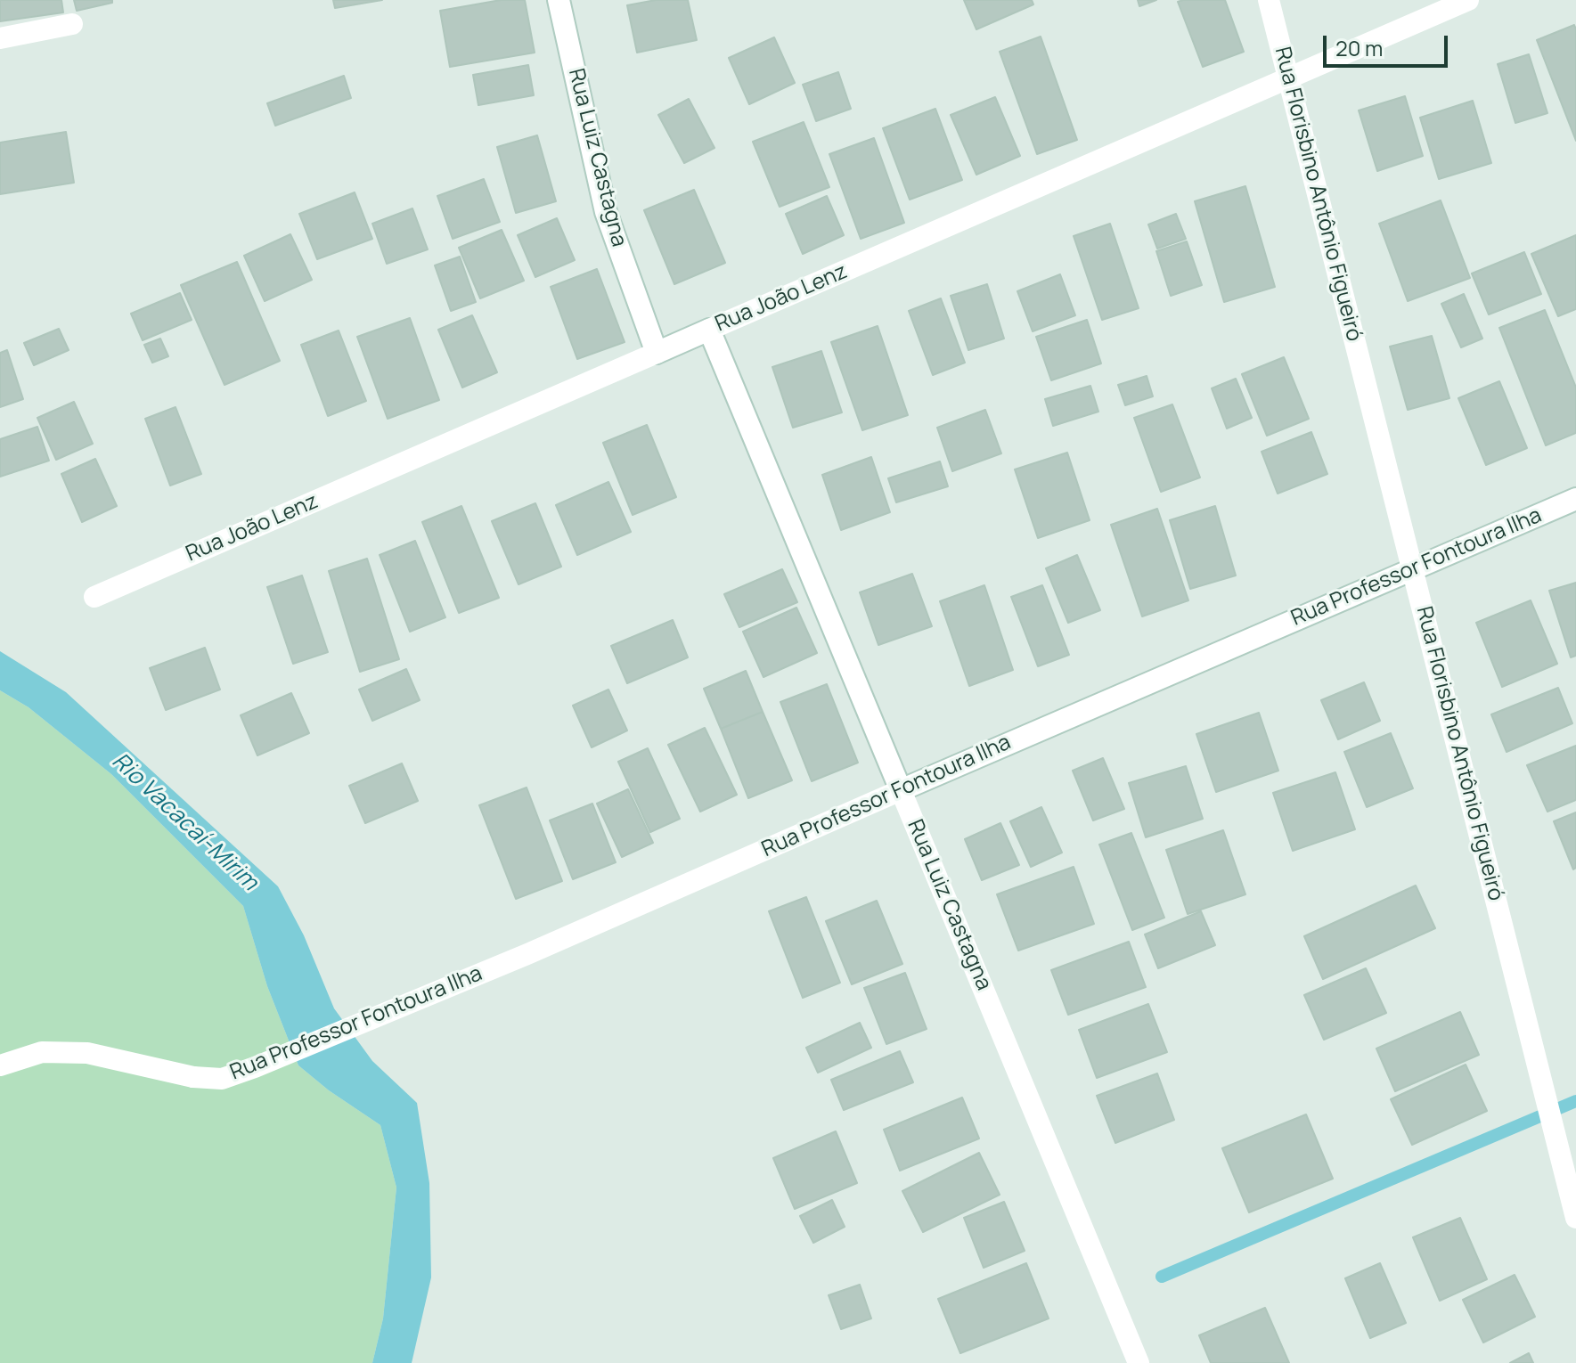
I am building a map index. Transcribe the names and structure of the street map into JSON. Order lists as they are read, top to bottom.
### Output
{
  "streets": {
    "street": [
      "Rua Luiz Castagna",
      "Rua Florisbino Antônio Figueiró",
      "Rua João Lenz",
      "Rua Professor Fontoura Ilha"
    ]
  },
  "crossings": [
    ["Rua Luiz Castagna", "Rua João Lenz"],
    ["Rua Luiz Castagna", "Rua Professor Fontoura Ilha"],
    ["Rua Florisbino Antônio Figueiró", "Rua João Lenz"],
    ["Rua Florisbino Antônio Figueiró", "Rua Professor Fontoura Ilha"]
  ],
  "water": ["Rio Vacacaí-Mirim"],
  "scale_bar": "20 m"
}
